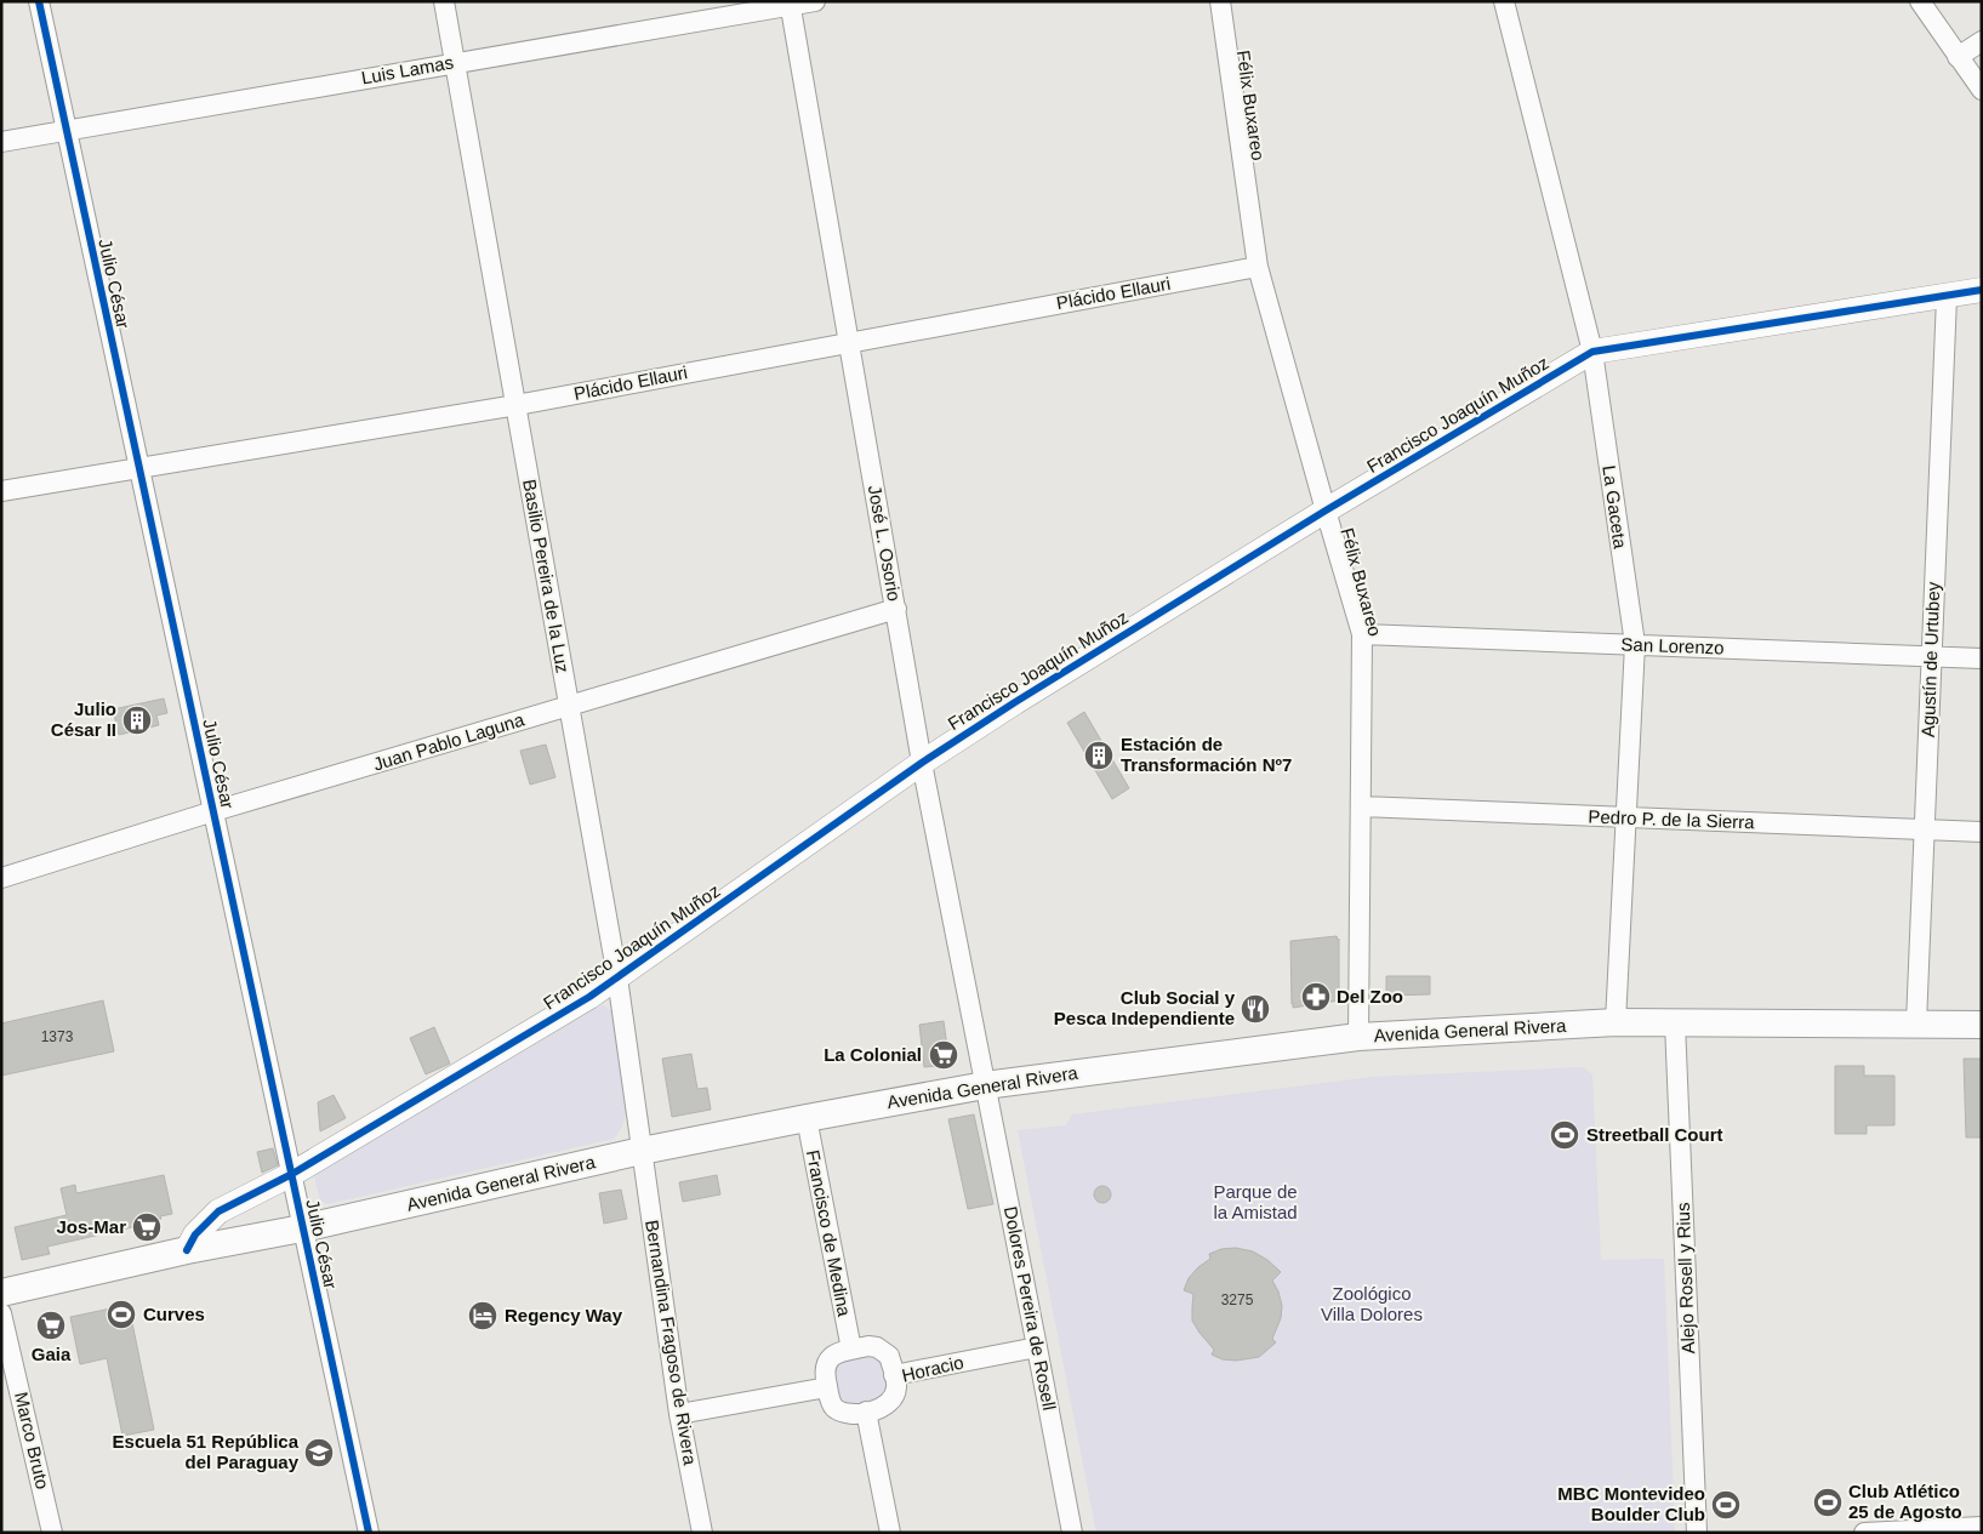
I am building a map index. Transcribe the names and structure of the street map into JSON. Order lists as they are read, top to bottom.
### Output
{
  "streets": {
    "main road": ["Avenida General Rivera"],
    "street": [
      "Luis Lamas",
      "Félix Buxareo",
      "Julio César",
      "Plácido Ellauri",
      "Francisco Joaquín Muñoz",
      "La Gaceta",
      "José L. Osorio",
      "Basilio Pereira de la Luz",
      "San Lorenzo",
      "Agustín de Urtubey",
      "Juan Pablo Laguna",
      "Pedro P. de la Sierra",
      "Francisco de Medina",
      "Alejo Rosell y Rius",
      "Dolores Pereira de Rosell",
      "Bernandina Fragoso de Rivera",
      "Horacio",
      "Marco Bruto"
    ]
  },
  "crossings": [
    ["Luis Lamas", "Julio César"],
    ["Luis Lamas", "José L. Osorio"],
    ["Luis Lamas", "Basilio Pereira de la Luz"],
    ["Félix Buxareo", "Plácido Ellauri"],
    ["Félix Buxareo", "Francisco Joaquín Muñoz"],
    ["Félix Buxareo", "San Lorenzo"],
    ["Félix Buxareo", "Pedro P. de la Sierra"],
    ["Félix Buxareo", "Avenida General Rivera"],
    ["Julio César", "Plácido Ellauri"],
    ["Julio César", "Francisco Joaquín Muñoz"],
    ["Julio César", "Juan Pablo Laguna"],
    ["Julio César", "Avenida General Rivera"],
    ["Plácido Ellauri", "José L. Osorio"],
    ["Plácido Ellauri", "Basilio Pereira de la Luz"],
    ["Francisco Joaquín Muñoz", "La Gaceta"],
    ["Francisco Joaquín Muñoz", "José L. Osorio"],
    ["Francisco Joaquín Muñoz", "Basilio Pereira de la Luz"],
    ["Francisco Joaquín Muñoz", "Agustín de Urtubey"],
    ["Francisco Joaquín Muñoz", "Avenida General Rivera"],
    ["La Gaceta", "San Lorenzo"],
    ["La Gaceta", "Pedro P. de la Sierra"],
    ["La Gaceta", "Avenida General Rivera"],
    ["José L. Osorio", "Juan Pablo Laguna"],
    ["José L. Osorio", "Avenida General Rivera"],
    ["José L. Osorio", "Dolores Pereira de Rosell"],
    ["Basilio Pereira de la Luz", "Juan Pablo Laguna"],
    ["Basilio Pereira de la Luz", "Avenida General Rivera"],
    ["Basilio Pereira de la Luz", "Bernandina Fragoso de Rivera"],
    ["San Lorenzo", "Agustín de Urtubey"],
    ["Agustín de Urtubey", "Pedro P. de la Sierra"],
    ["Agustín de Urtubey", "Avenida General Rivera"],
    ["Avenida General Rivera", "Francisco de Medina"],
    ["Avenida General Rivera", "Alejo Rosell y Rius"],
    ["Avenida General Rivera", "Dolores Pereira de Rosell"],
    ["Avenida General Rivera", "Bernandina Fragoso de Rivera"],
    ["Francisco de Medina", "Horacio"],
    ["Dolores Pereira de Rosell", "Horacio"]
  ],
  "parks": ["Parque de la Amistad", "Zoológico Villa Dolores"],
  "places": {
    "building": ["Julio César II", "Estación de Transformación Nº7"],
    "pharmacy": ["Del Zoo"],
    "restaurant": ["Club Social y Pesca Independiente"],
    "supermarket": ["La Colonial", "Jos-Mar", "Gaia"],
    "sports": [
      "Streetball Court",
      "Curves",
      "Club Atlético 25 de Agosto",
      "MBC Montevideo Boulder Club"
    ],
    "hotel": ["Regency Way"],
    "school or university": ["Escuela 51 República del Paraguay"]
  },
  "house_numbers": ["1373", "3275"]
}
